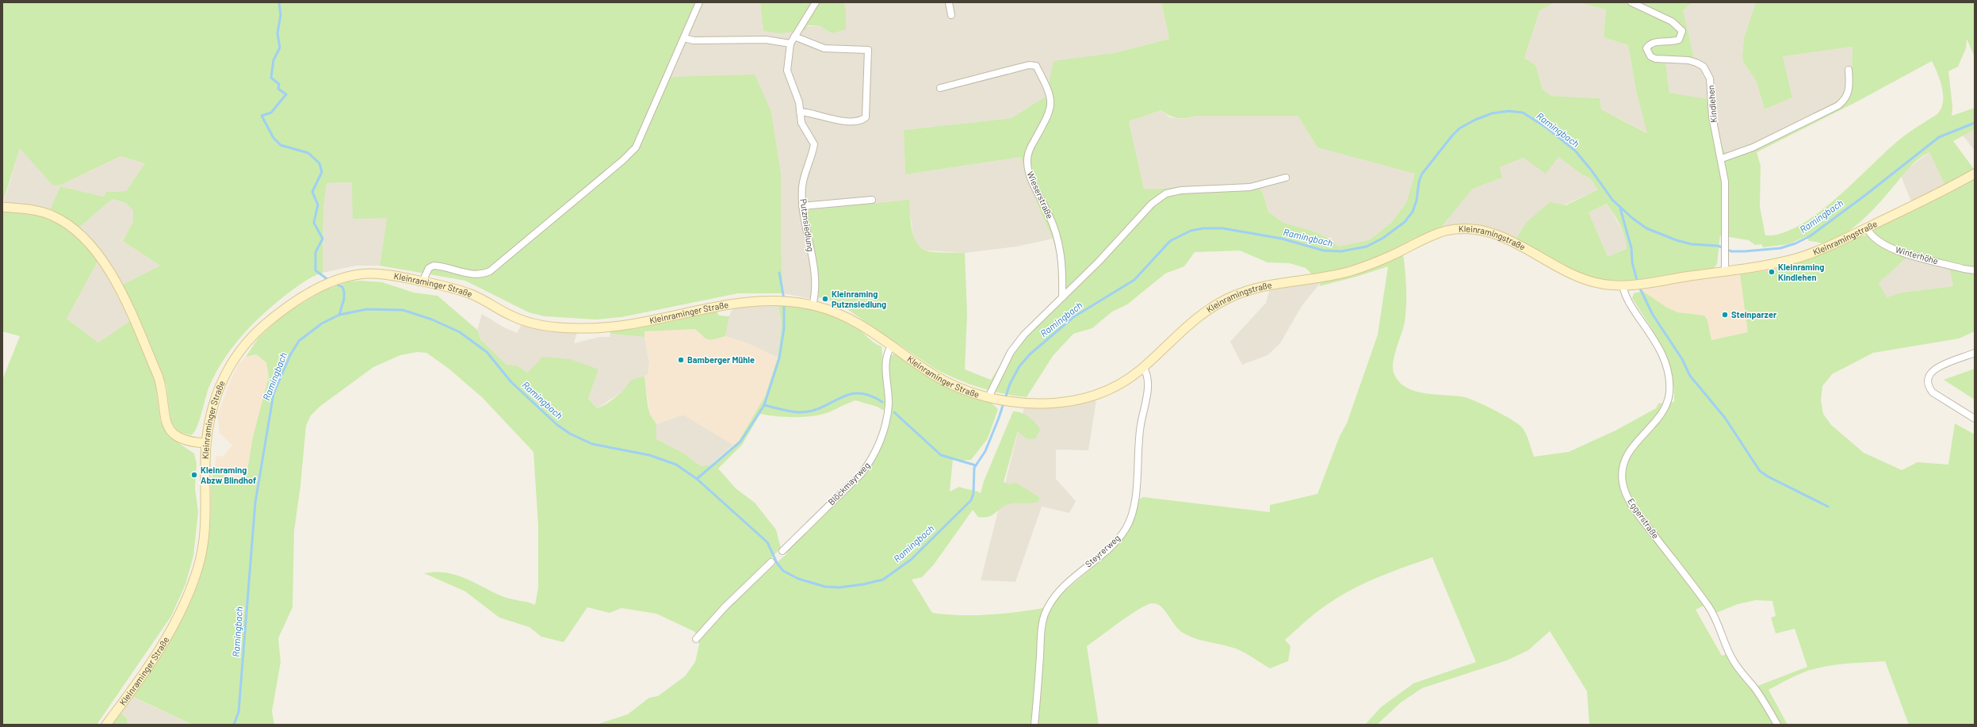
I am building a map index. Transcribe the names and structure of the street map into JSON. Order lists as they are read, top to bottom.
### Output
{
  "streets": {
    "main road": ["Kleinramingstraße", "Kleinraminger Straße"],
    "street": [
      "Kindlehen",
      "Wieserstraße",
      "Putznsiedlung",
      "Winterhöhe",
      "Blöckmayrweg",
      "Eggerstraße",
      "Steyrerweg"
    ]
  },
  "crossings": [
    ["Kindlehen", "Kleinramingstraße"],
    ["Putznsiedlung", "Kleinraminger Straße"],
    ["Kleinramingstraße", "Winterhöhe"],
    ["Kleinramingstraße", "Kleinraminger Straße"],
    ["Kleinramingstraße", "Eggerstraße"],
    ["Kleinramingstraße", "Steyrerweg"],
    ["Kleinraminger Straße", "Blöckmayrweg"]
  ],
  "water": ["Ramingbach"],
  "places": [
    "Kleinraming Kindlehen",
    "Kleinraming Putznsiedlung",
    "Steinparzer",
    "Bamberger Mühle",
    "Kleinraming Abzw Blindhof"
  ]
}
